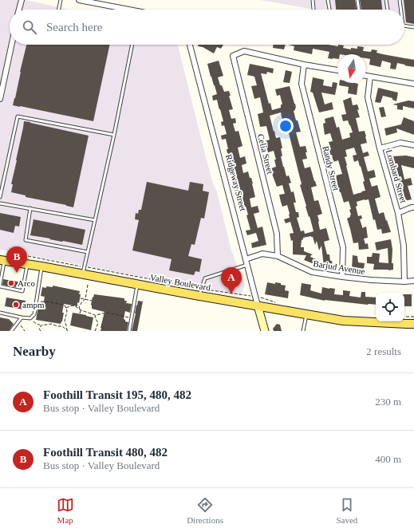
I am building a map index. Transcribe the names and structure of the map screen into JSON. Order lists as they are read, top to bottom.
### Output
{
  "streets": {
    "main road": ["Valley Boulevard"],
    "street": [
      "Celia Street",
      "Randy Street",
      "Lombard Street",
      "Ridgeway Street",
      "Barjud Avenue"
    ]
  },
  "crossings": [
    ["Celia Street", "Randy Street"],
    ["Celia Street", "Barjud Avenue"],
    ["Randy Street", "Barjud Avenue"],
    ["Lombard Street", "Barjud Avenue"],
    ["Ridgeway Street", "Barjud Avenue"],
    ["Ridgeway Street", "Valley Boulevard"]
  ],
  "places": ["Arco", "ampm"],
  "north": "bottom",
  "page": {
    "search": "Search here",
    "pins": ["B", "A"],
    "heading": ["Nearby", "2 results"],
    "list": [
      {
        "mark": "A",
        "name": "Foothill Transit 195, 480, 482",
        "note": "Bus stop · Valley Boulevard",
        "value": "230 m"
      },
      {
        "mark": "B",
        "name": "Foothill Transit 480, 482",
        "note": "Bus stop · Valley Boulevard",
        "value": "400 m"
      }
    ],
    "nav": ["Map", "Directions", "Saved"]
  }
}
